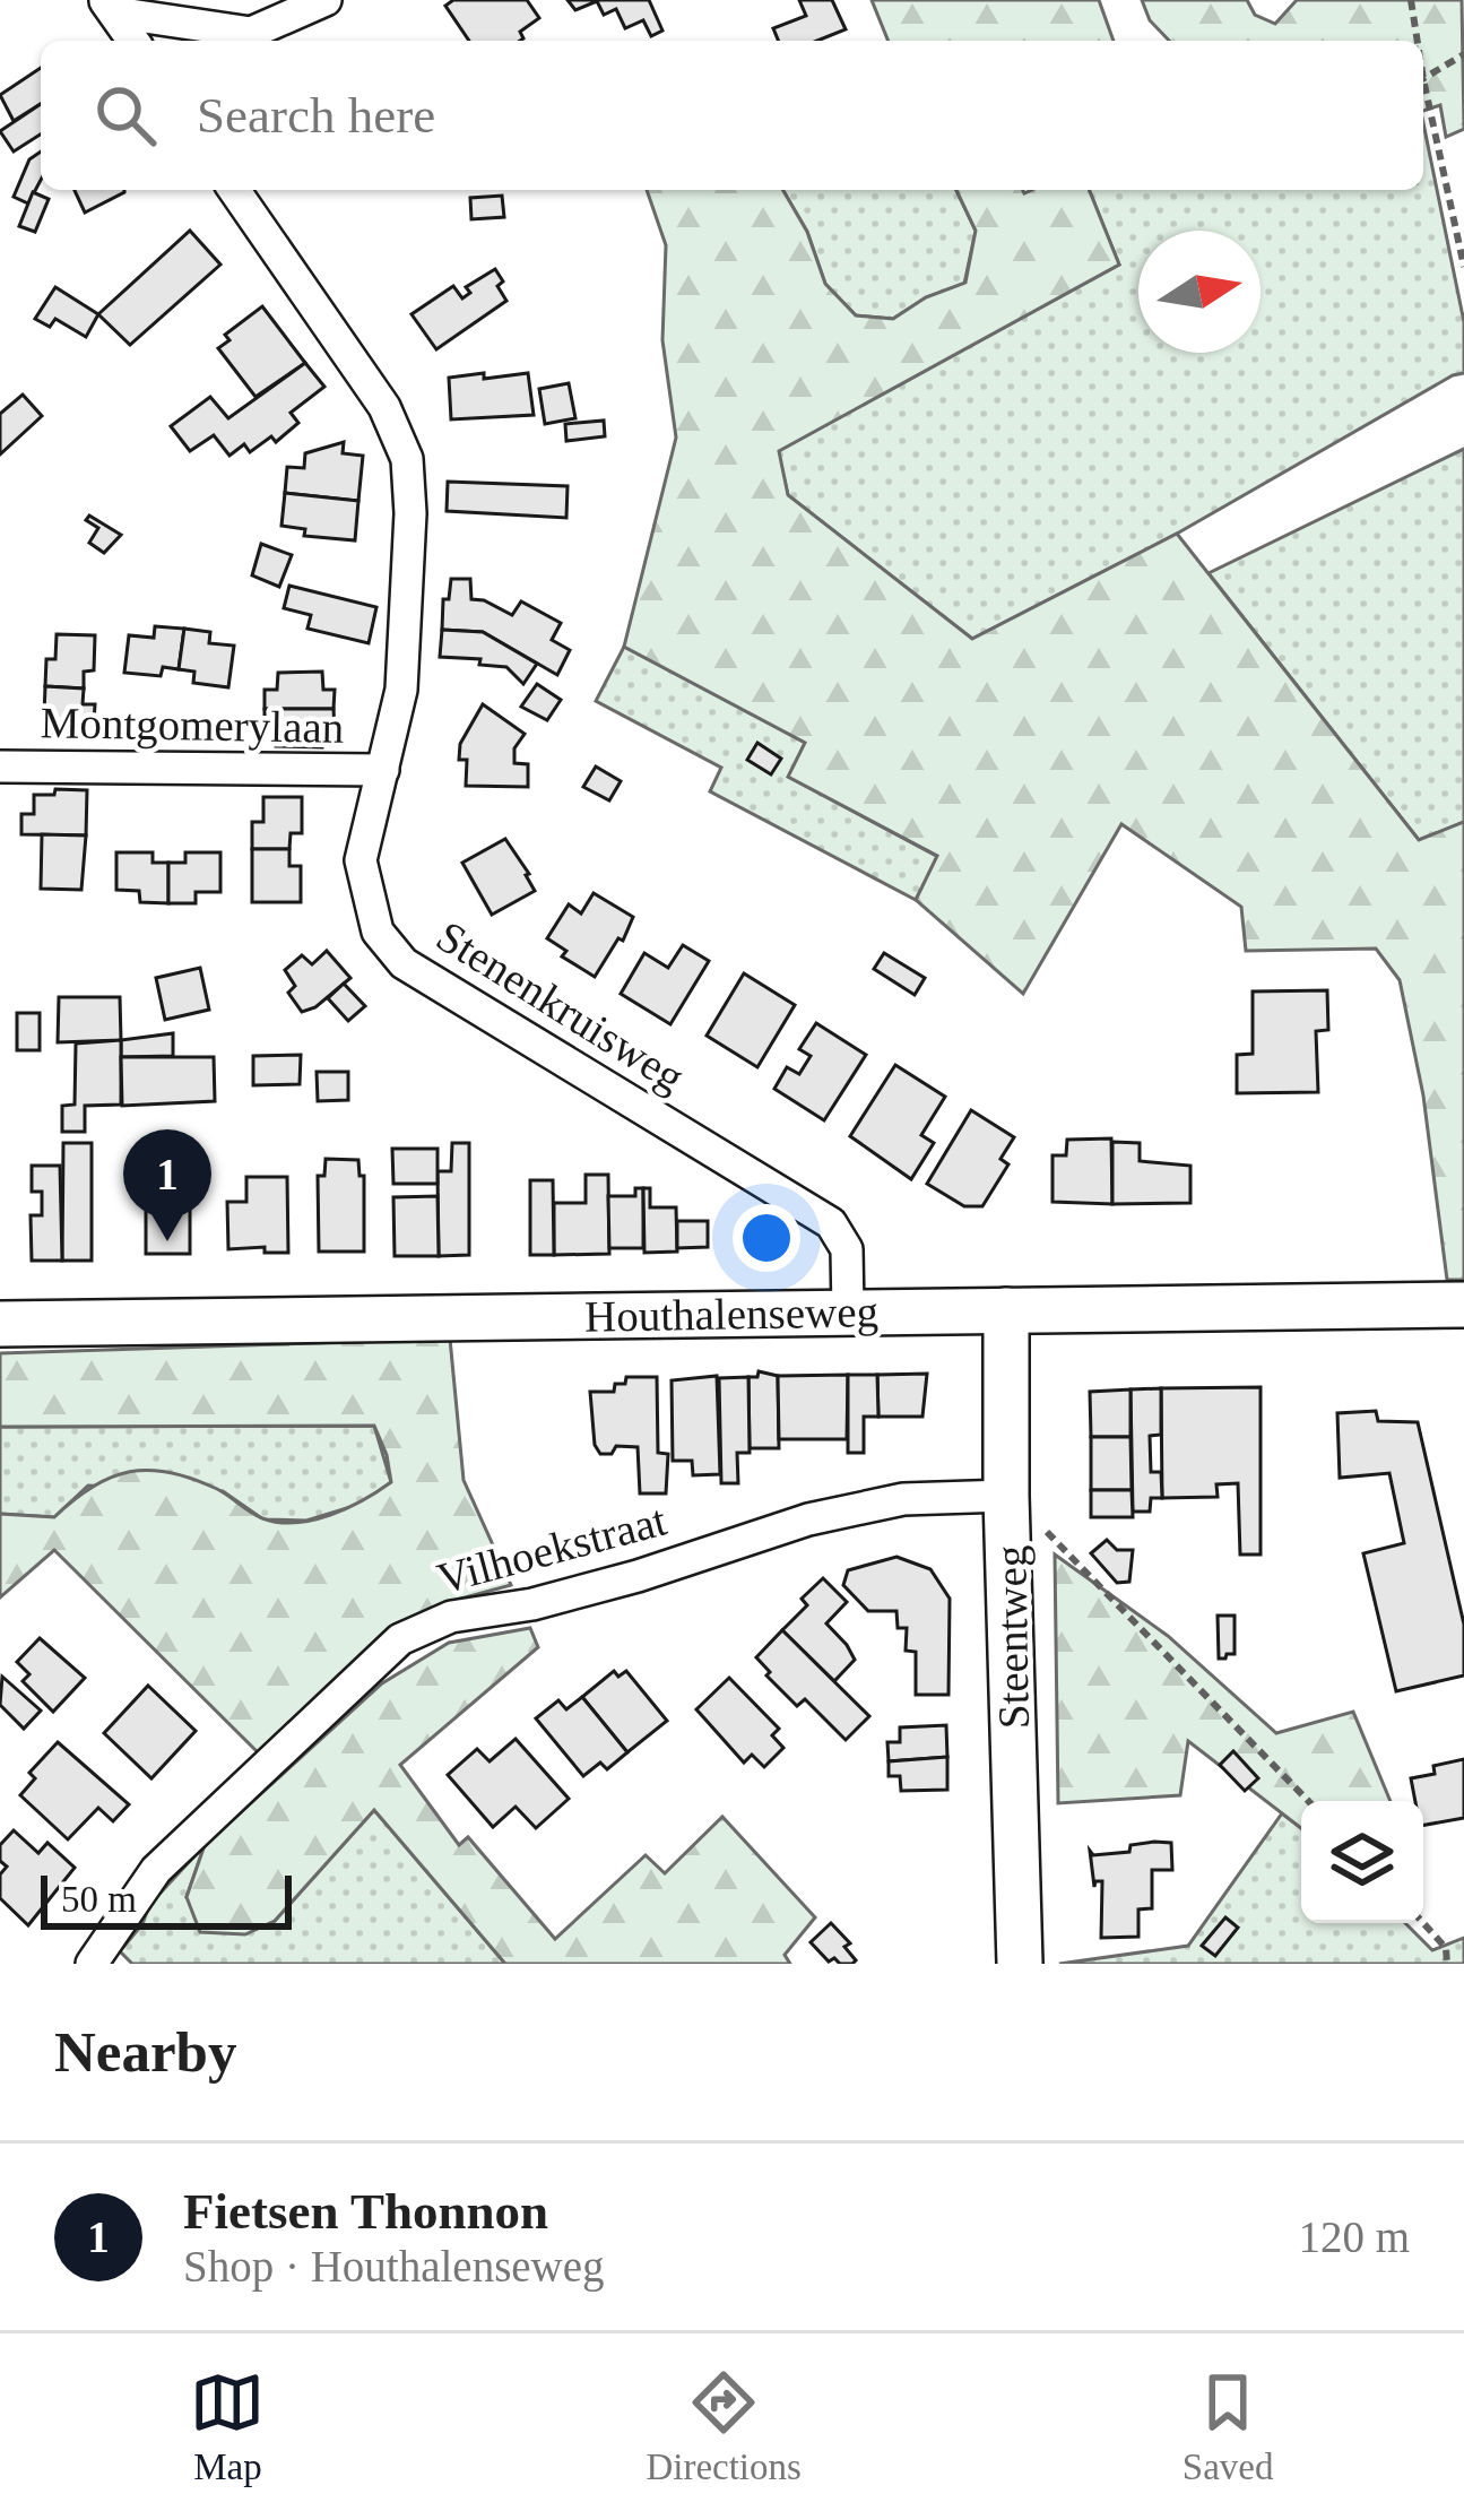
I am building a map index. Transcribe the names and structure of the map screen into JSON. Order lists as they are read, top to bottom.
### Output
{
  "streets": {
    "street": [
      "Montgomerylaan",
      "Stenenkruisweg",
      "Houthalenseweg",
      "Vilhoekstraat",
      "Steentweg"
    ]
  },
  "crossings": [
    ["Montgomerylaan", "Stenenkruisweg"],
    ["Stenenkruisweg", "Houthalenseweg"],
    ["Houthalenseweg", "Steentweg"],
    ["Vilhoekstraat", "Steentweg"]
  ],
  "scale_bar": "50 m",
  "north": "right",
  "page": {
    "search": "Search here",
    "pins": "1",
    "scale": "50 m",
    "heading": "Nearby",
    "list": [
      {
        "mark": "1",
        "name": "Fietsen Thonnon",
        "note": "Shop · Houthalenseweg",
        "value": "120 m"
      }
    ],
    "nav": ["Map", "Directions", "Saved"]
  }
}
